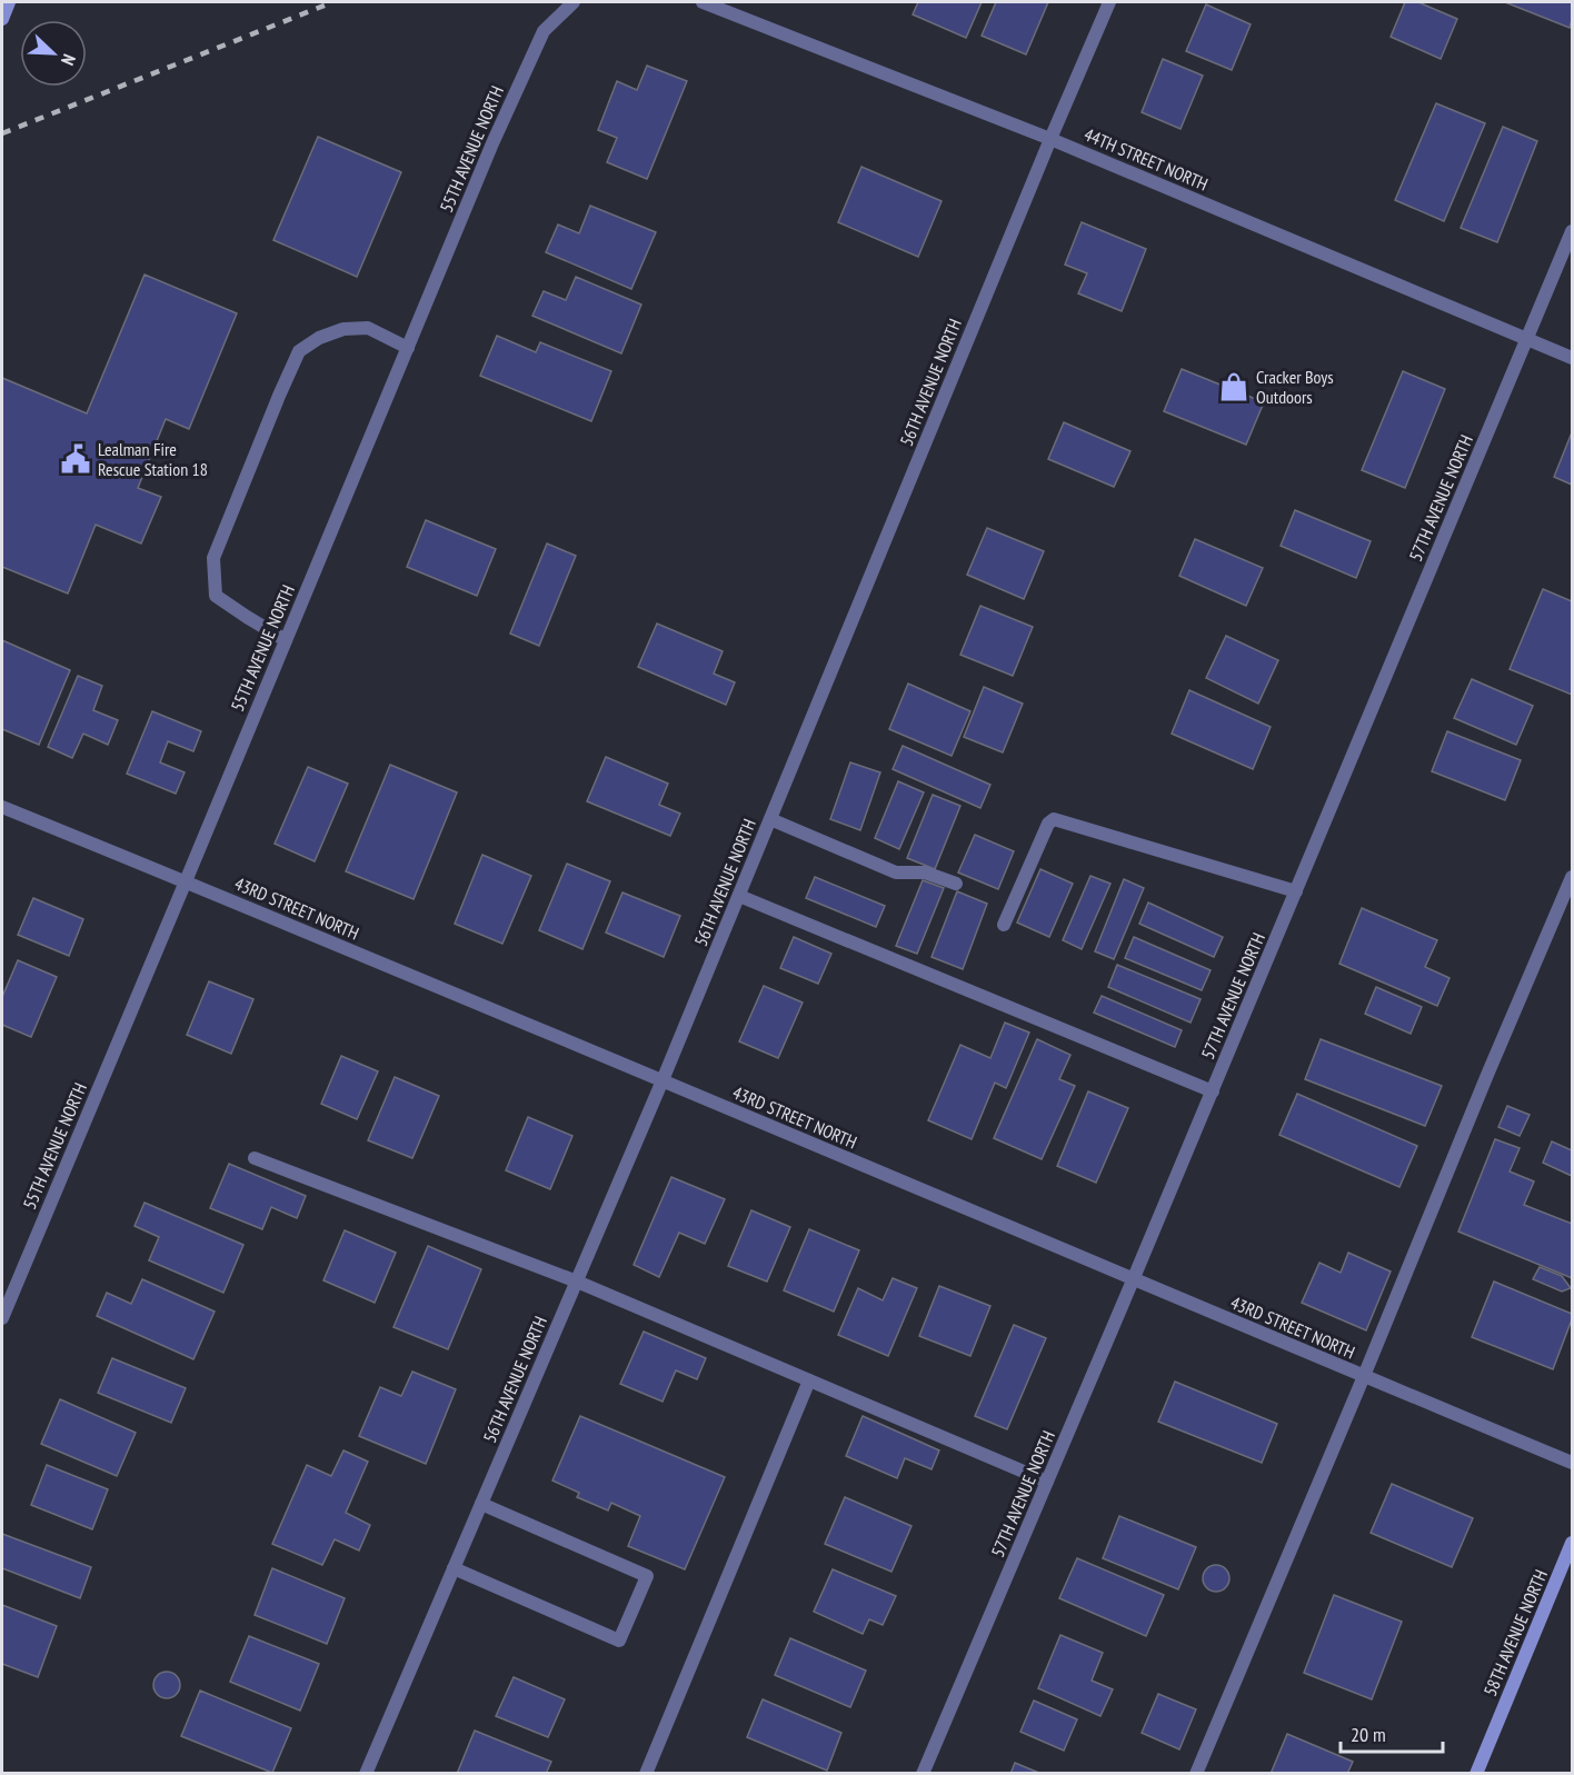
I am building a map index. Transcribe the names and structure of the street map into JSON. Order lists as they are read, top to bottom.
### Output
{
  "streets": {
    "street": [
      "55TH AVENUE NORTH",
      "44TH STREET NORTH",
      "56TH AVENUE NORTH",
      "57TH AVENUE NORTH",
      "43RD STREET NORTH",
      "58TH AVENUE NORTH"
    ]
  },
  "crossings": [
    ["55TH AVENUE NORTH", "43RD STREET NORTH"],
    ["44TH STREET NORTH", "56TH AVENUE NORTH"],
    ["44TH STREET NORTH", "57TH AVENUE NORTH"],
    ["56TH AVENUE NORTH", "43RD STREET NORTH"],
    ["57TH AVENUE NORTH", "43RD STREET NORTH"]
  ],
  "places": {
    "shop": ["Cracker Boys Outdoors"],
    "public building": ["Lealman Fire Rescue Station 18"]
  },
  "scale_bar": "20 m",
  "north": "bottom right"
}
